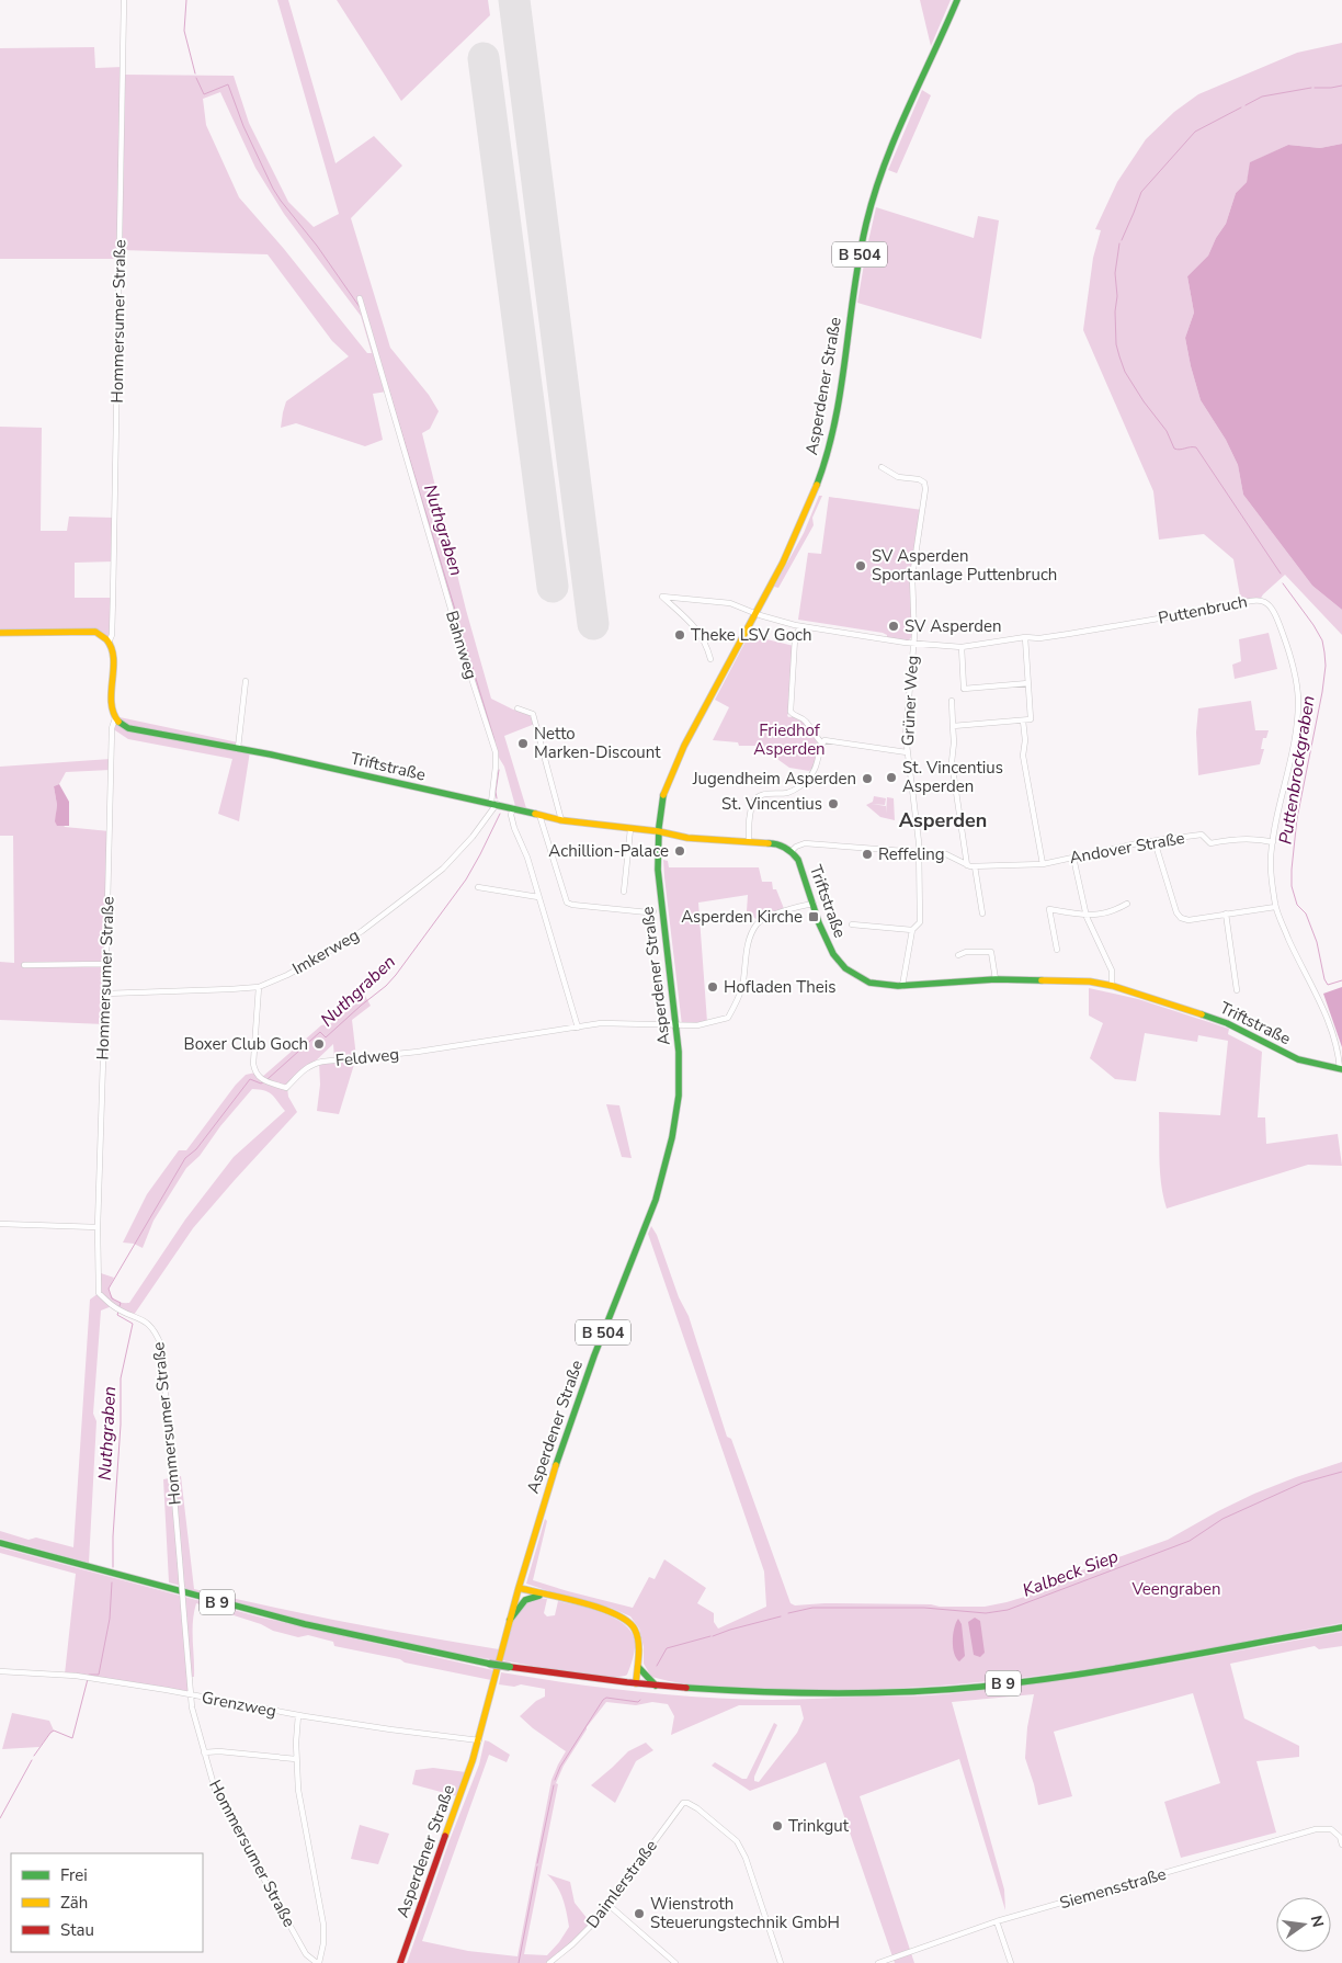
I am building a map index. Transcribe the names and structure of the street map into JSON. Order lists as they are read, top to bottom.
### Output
{
  "streets": {
    "main road": [
      "B 504",
      "Asperdener Straße",
      "Triftstraße",
      "B 9"
    ],
    "street": [
      "Hommersumer Straße",
      "Puttenbruch",
      "Bahnweg",
      "Grüner Weg",
      "Andover Straße",
      "Imkerweg",
      "Feldweg",
      "Grenzweg",
      "Daimlerstraße",
      "Siemensstraße"
    ]
  },
  "crossings": [
    ["Hommersumer Straße", "Triftstraße"],
    ["Hommersumer Straße", "Imkerweg"],
    ["Hommersumer Straße", "Grenzweg"],
    ["Asperdener Straße", "Puttenbruch"],
    ["Asperdener Straße", "Triftstraße"],
    ["Asperdener Straße", "Feldweg"],
    ["Asperdener Straße", "Grenzweg"],
    ["Puttenbruch", "Grüner Weg"],
    ["Puttenbruch", "Triftstraße"],
    ["Puttenbruch", "Andover Straße"],
    ["Bahnweg", "Triftstraße"],
    ["Bahnweg", "Imkerweg"],
    ["Grüner Weg", "Triftstraße"],
    ["Grüner Weg", "Andover Straße"],
    ["Triftstraße", "Andover Straße"],
    ["Triftstraße", "Imkerweg"],
    ["Triftstraße", "Feldweg"],
    ["Imkerweg", "Feldweg"]
  ],
  "districts": ["Asperden"],
  "water": ["Nuthgraben", "Puttenbrockgraben", "Kalbeck Siep"],
  "parks": ["Friedhof Asperden", "Veengraben"],
  "places": {
    "other": [
      "SV Asperden Sportanlage Puttenbruch",
      "SV Asperden",
      "Theke LSV Goch",
      "Netto Marken-Discount",
      "St. Vincentius Asperden",
      "Jugendheim Asperden",
      "St. Vincentius",
      "Achillion-Palace",
      "Reffeling",
      "Hofladen Theis",
      "Boxer Club Goch",
      "Trinkgut",
      "Wienstroth Steuerungstechnik GmbH"
    ],
    "transit": ["Asperden Kirche"]
  },
  "legend": ["Frei", "Zäh", "Stau"],
  "north": "right"
}
